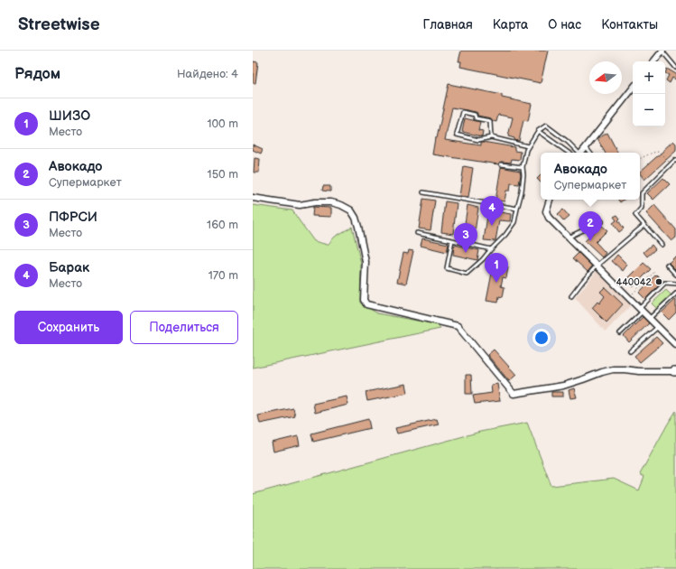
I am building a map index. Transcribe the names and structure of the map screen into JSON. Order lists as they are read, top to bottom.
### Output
{
  "places": ["440042"],
  "north": "left",
  "page": {
    "header": "Streetwise",
    "nav": [
      "Главная",
      "Карта",
      "О нас",
      "Контакты"
    ],
    "heading": ["Рядом", "Найдено: 4"],
    "map_buttons": ["+", "−"],
    "list": [
      {
        "mark": "1",
        "name": "ШИЗО",
        "note": "Место",
        "value": "100 m"
      },
      {
        "mark": "2",
        "name": "Авокадо",
        "note": "Супермаркет",
        "value": "150 m"
      },
      {
        "mark": "3",
        "name": "ПФРСИ",
        "note": "Место",
        "value": "160 m"
      },
      {
        "mark": "4",
        "name": "Барак",
        "note": "Место",
        "value": "170 m"
      }
    ],
    "popup": ["Авокадо", "Супермаркет"],
    "pins": [
      "4",
      "2",
      "3",
      "1"
    ],
    "buttons": ["Сохранить", "Поделиться"]
  }
}
